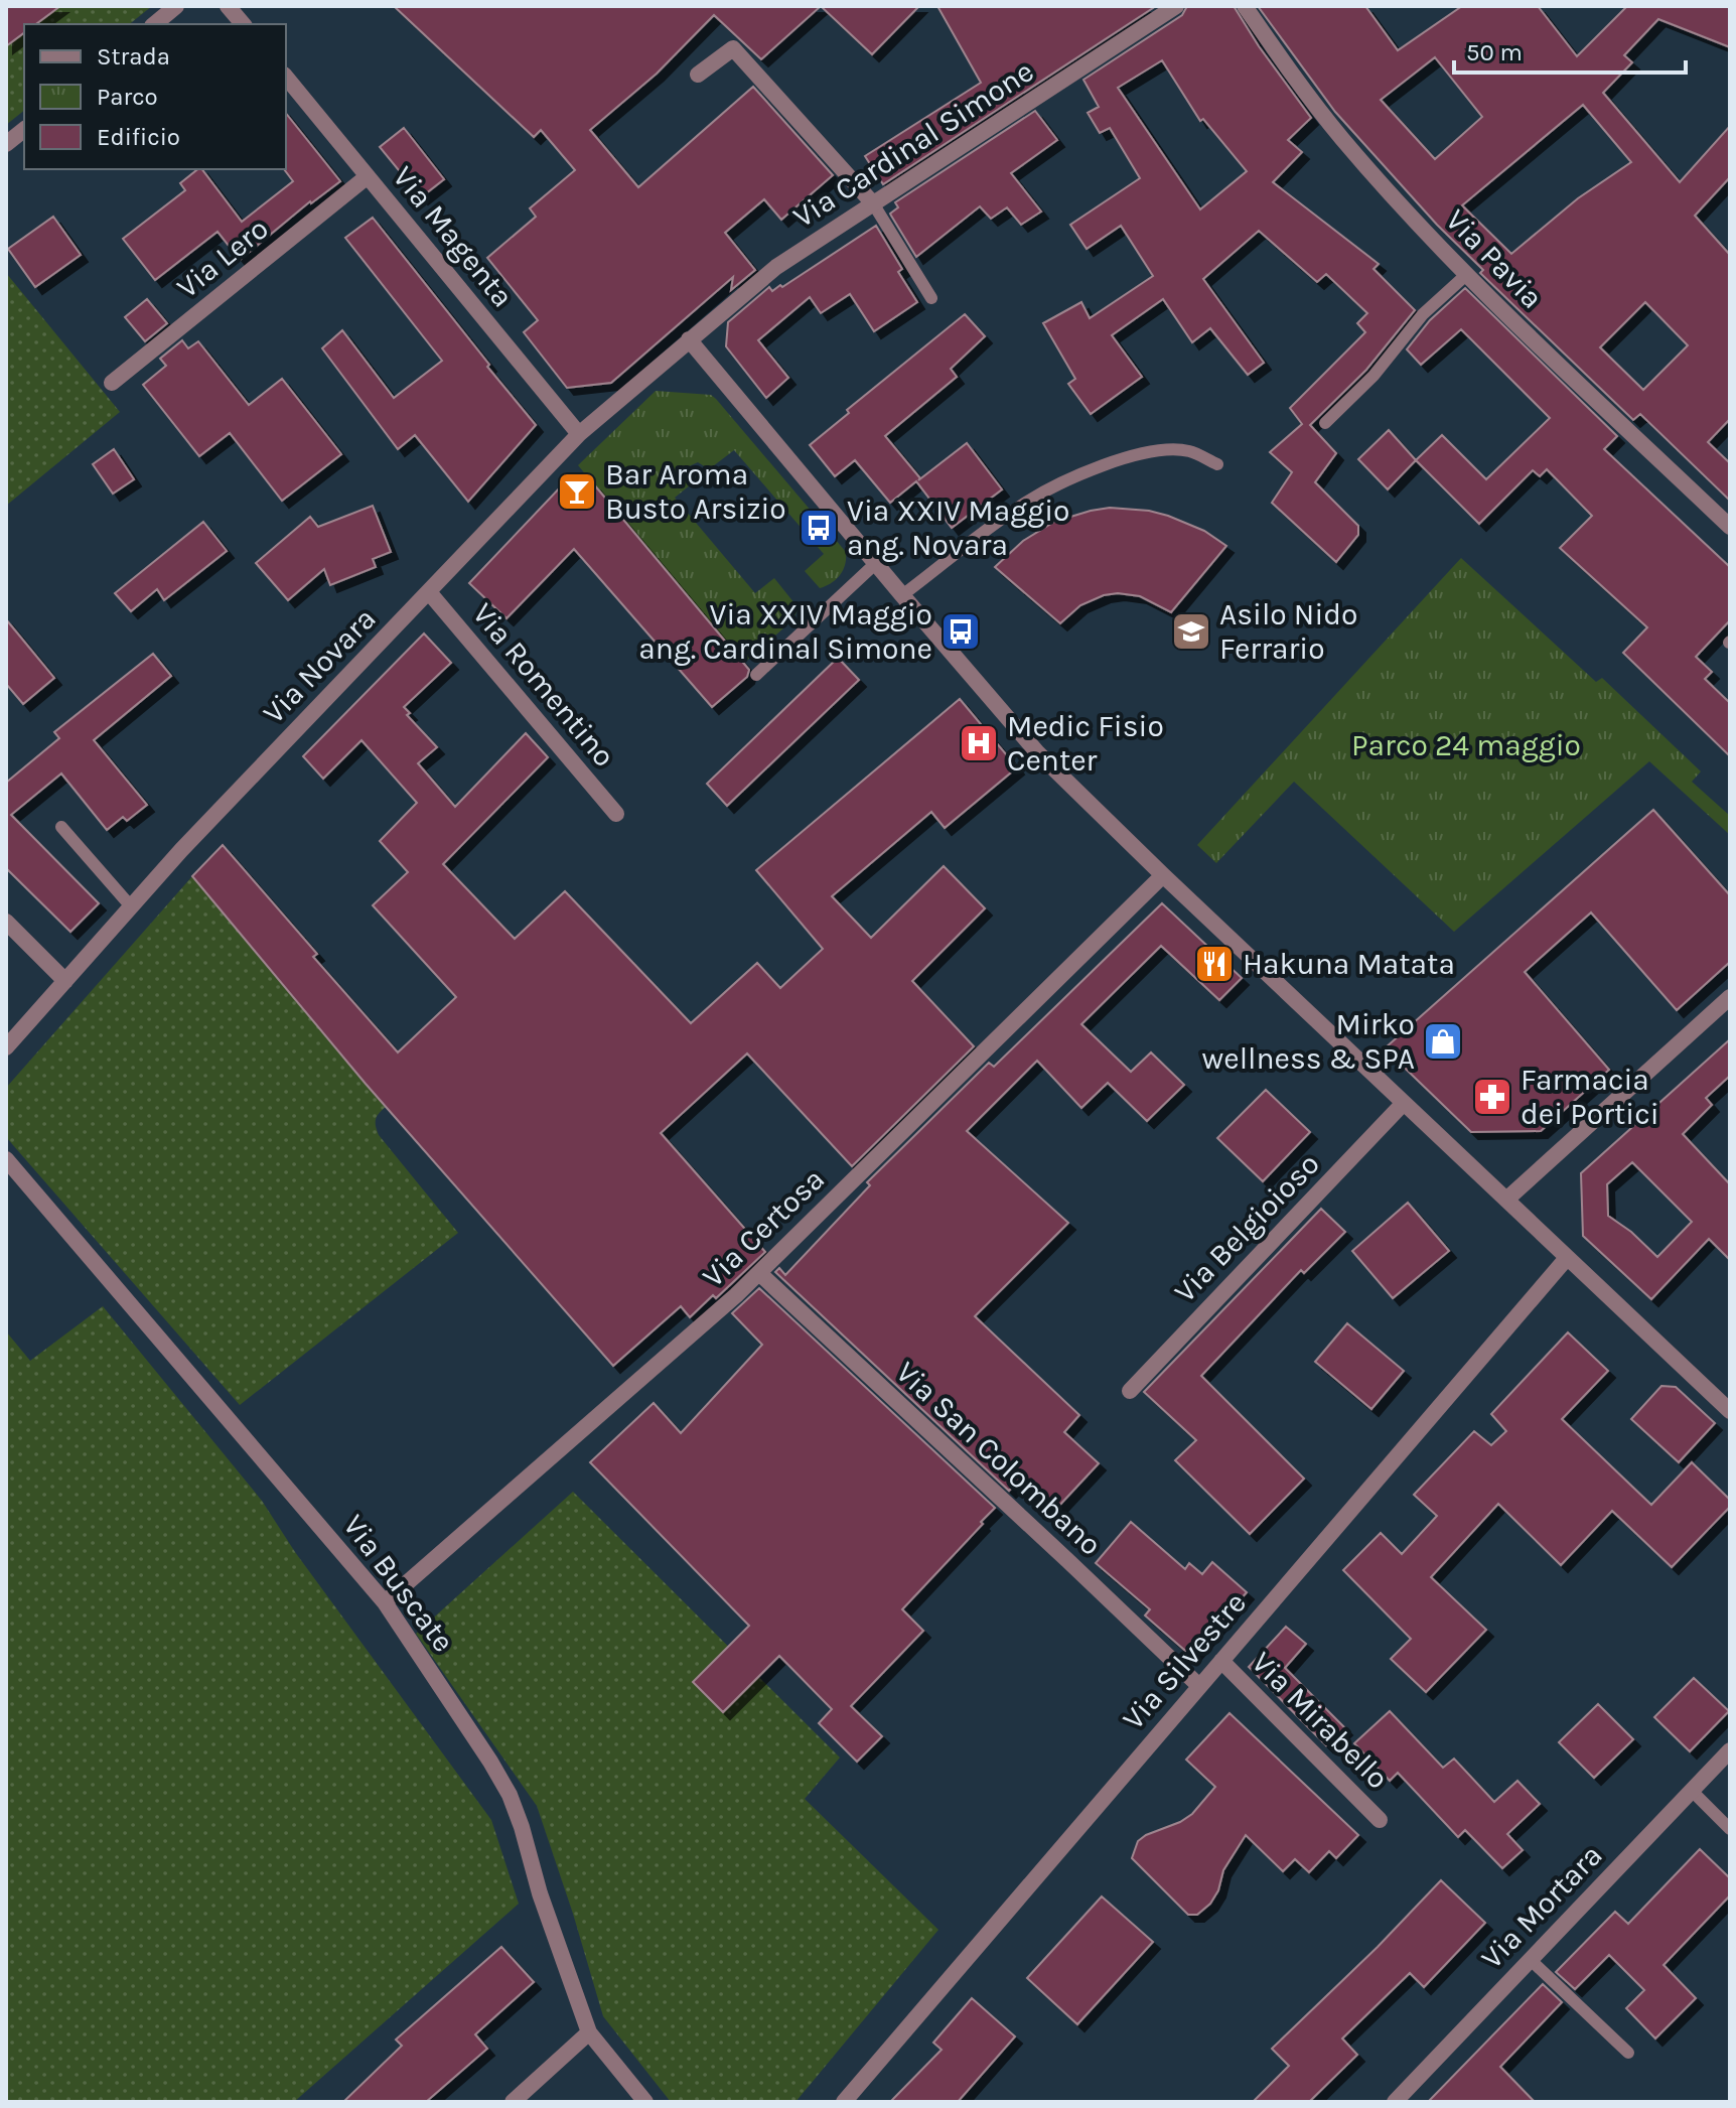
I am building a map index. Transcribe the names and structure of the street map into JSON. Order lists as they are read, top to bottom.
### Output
{
  "streets": {
    "street": [
      "Via Cardinal Simone",
      "Via Magenta",
      "Via Lero",
      "Via Pavia",
      "Via Novara",
      "Via Romentino",
      "Via Certosa",
      "Via Belgioioso",
      "Via San Colombano",
      "Via Buscate",
      "Via Silvestre",
      "Via Mirabello",
      "Via Mortara"
    ]
  },
  "crossings": [
    ["Via Cardinal Simone", "Via Novara"],
    ["Via Magenta", "Via Lero"],
    ["Via Magenta", "Via Novara"],
    ["Via Novara", "Via Romentino"],
    ["Via Certosa", "Via San Colombano"],
    ["Via Certosa", "Via Buscate"],
    ["Via San Colombano", "Via Silvestre"],
    ["Via Silvestre", "Via Mirabello"]
  ],
  "parks": ["Parco 24 maggio"],
  "places": {
    "bar": ["Bar Aroma Busto Arsizio"],
    "bus stop": ["Via XXIV Maggio ang. Novara", "Via XXIV Maggio ang. Cardinal Simone"],
    "school or university": ["Asilo Nido Ferrario"],
    "hospital": ["Medic Fisio Center"],
    "restaurant": ["Hakuna Matata"],
    "shop": ["Mirko wellness & SPA"],
    "pharmacy": ["Farmacia dei Portici"]
  },
  "legend": ["Strada", "Parco", "Edificio"],
  "scale_bar": "50 m"
}
